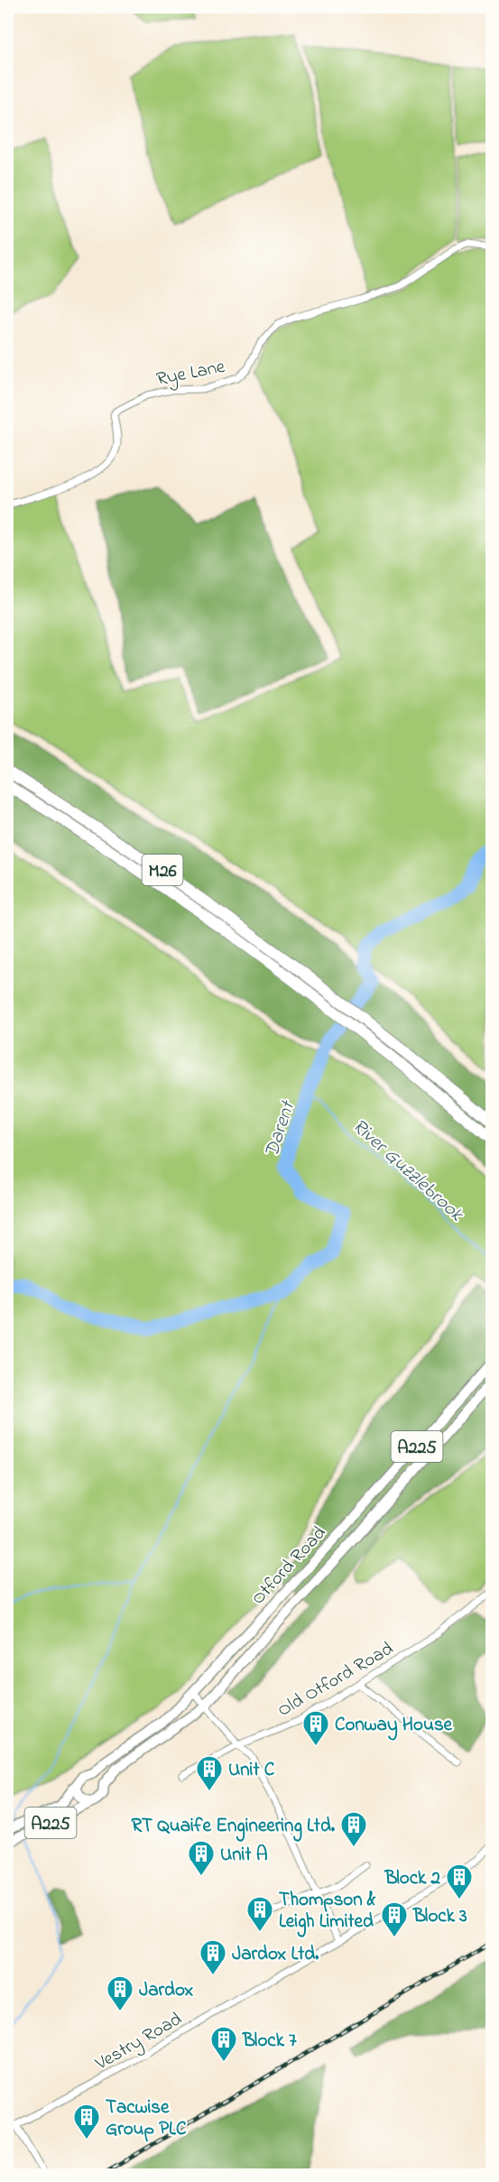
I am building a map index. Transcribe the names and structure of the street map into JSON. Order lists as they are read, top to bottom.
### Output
{
  "streets": {
    "highway": ["M26"],
    "main road": ["A225", "Otford Road"],
    "street": ["Rye Lane", "Old Otford Road", "Vestry Road"]
  },
  "crossings": [
    ["A225", "Otford Road"]
  ],
  "water": ["Darent", "River Guzzlebrook"],
  "places": {
    "building": [
      "Conway House",
      "Unit C",
      "RT Quaife Engineering Ltd.",
      "Unit A",
      "Block 2",
      "Thompson & Leigh Limited",
      "Block 3",
      "Jardox Ltd.",
      "Jardox",
      "Block 7",
      "Tacwise Group PLC"
    ]
  }
}
